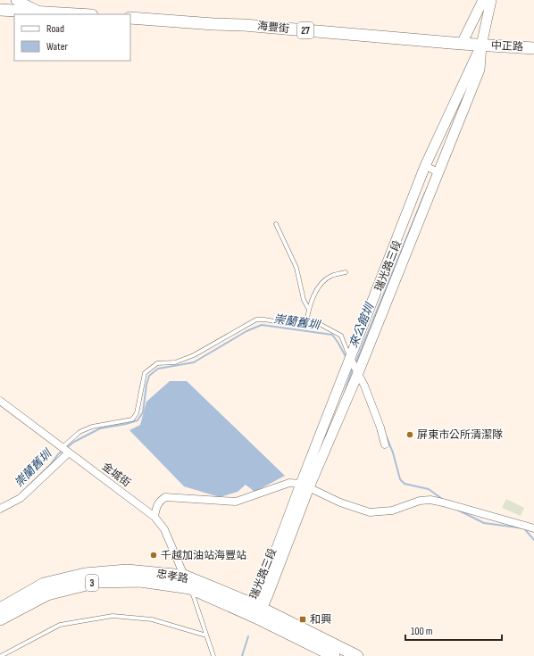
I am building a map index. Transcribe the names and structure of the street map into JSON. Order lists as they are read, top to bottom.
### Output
{
  "streets": {
    "main road": [
      "海豐街",
      "27",
      "中正路",
      "忠孝路",
      "3"
    ],
    "street": ["瑞光路三段", "金城街"]
  },
  "crossings": [
    ["海豐街", "中正路"],
    ["海豐街", "瑞光路三段"],
    ["中正路", "瑞光路三段"],
    ["瑞光路三段", "忠孝路"],
    ["金城街", "忠孝路"]
  ],
  "water": ["崇蘭舊圳", "來公館圳"],
  "places": {
    "other": ["屏東市公所清潔隊", "千越加油站海豐站"],
    "transit": ["和興"]
  },
  "legend": ["Road", "Water"],
  "scale_bar": "100 m"
}
